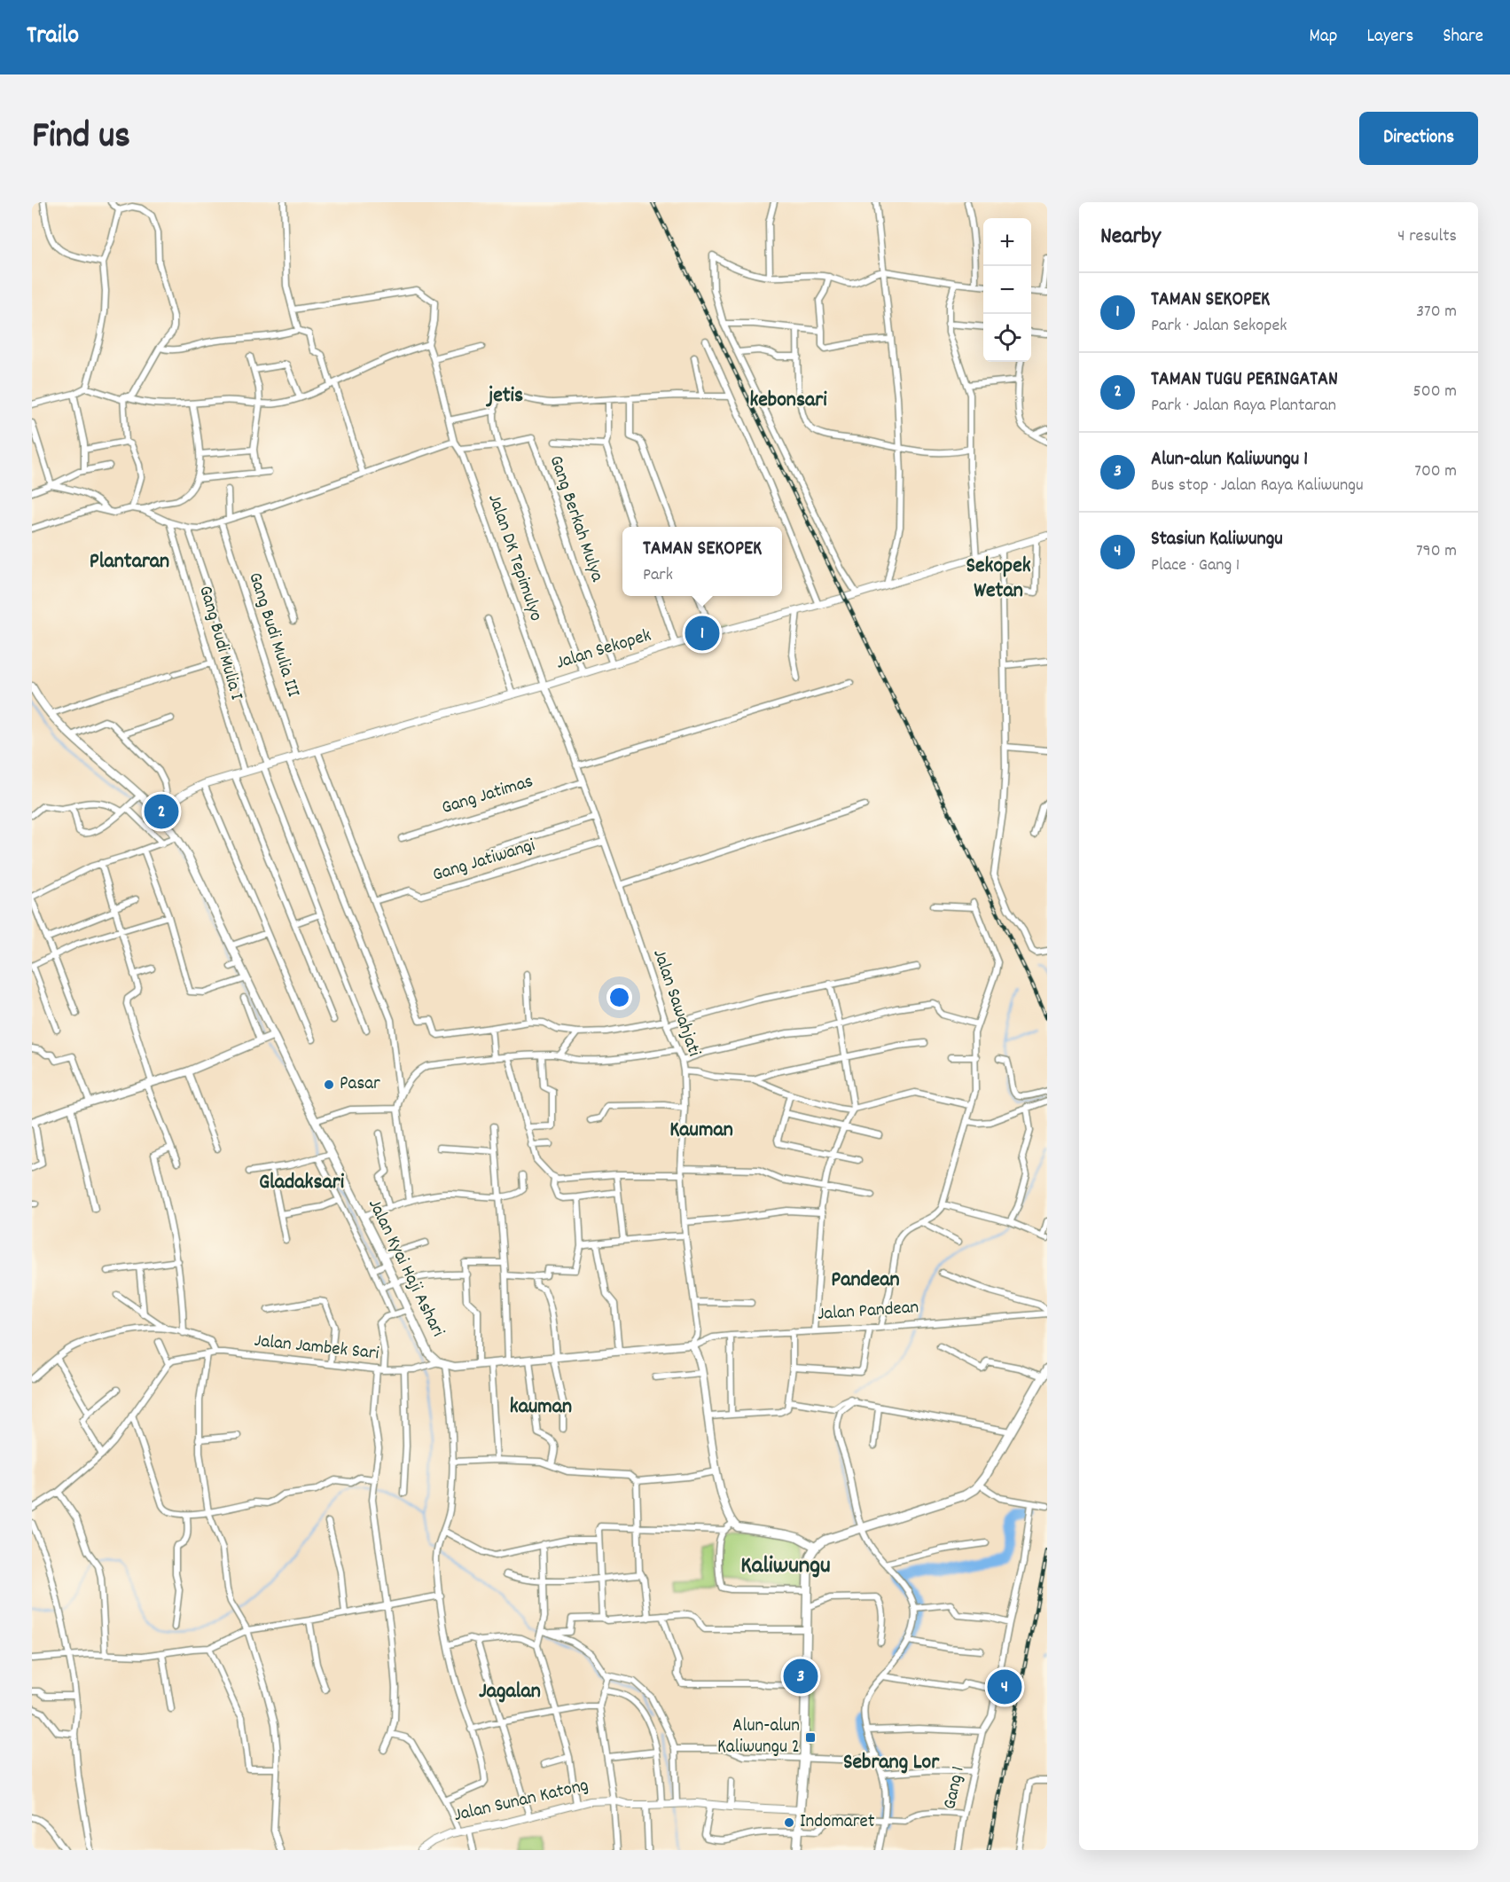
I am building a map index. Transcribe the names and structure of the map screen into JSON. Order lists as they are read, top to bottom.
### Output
{
  "streets": {
    "main road": ["Jalan Kyai Haji Ashari"],
    "street": [
      "Gang Berkah Mulya",
      "Jalan DK Tepimulyo",
      "Gang Budi Mulia III",
      "Gang Budi Mulia I",
      "Jalan Sekopek",
      "Gang Jatimas",
      "Gang Jatiwangi",
      "Jalan Sawahjati",
      "Jalan Pandean",
      "Jalan Jambek Sari",
      "Gang 1",
      "Jalan Sunan Katong"
    ]
  },
  "crossings": [
    ["Gang Berkah Mulya", "Jalan Sekopek"],
    ["Jalan DK Tepimulyo", "Jalan Sekopek"],
    ["Jalan DK Tepimulyo", "Jalan Sawahjati"],
    ["Gang Budi Mulia III", "Jalan Sekopek"],
    ["Gang Budi Mulia I", "Jalan Sekopek"],
    ["Jalan Sekopek", "Jalan Sawahjati"],
    ["Gang Jatimas", "Jalan Sawahjati"],
    ["Gang Jatiwangi", "Jalan Sawahjati"],
    ["Jalan Sawahjati", "Jalan Pandean"],
    ["Jalan Kyai Haji Ashari", "Jalan Jambek Sari"]
  ],
  "districts": [
    "jetis",
    "kebonsari",
    "Plantaran",
    "Sekopek Wetan",
    "Kauman",
    "Gladaksari",
    "Pandean",
    "kauman",
    "Kaliwungu",
    "Jagalan",
    "Sebrang Lor"
  ],
  "places": {
    "other": ["Pasar", "Indomaret"],
    "transit": ["Alun-alun Kaliwungu 2"]
  },
  "page": {
    "header": "Trailo",
    "nav": ["Map", "Layers", "Share"],
    "title": "Find us",
    "buttons": "Directions",
    "heading": ["Nearby", "4 results"],
    "map_buttons": ["+", "−"],
    "list": [
      {
        "mark": "1",
        "name": "TAMAN SEKOPEK",
        "note": "Park · Jalan Sekopek",
        "value": "370 m"
      },
      {
        "mark": "2",
        "name": "TAMAN TUGU PERINGATAN",
        "note": "Park · Jalan Raya Plantaran",
        "value": "500 m"
      },
      {
        "mark": "3",
        "name": "Alun-alun Kaliwungu 1",
        "note": "Bus stop · Jalan Raya Kaliwungu",
        "value": "700 m"
      },
      {
        "mark": "4",
        "name": "Stasiun Kaliwungu",
        "note": "Place · Gang 1",
        "value": "790 m"
      }
    ],
    "popup": ["TAMAN SEKOPEK", "Park"],
    "pins": [
      "1",
      "2",
      "3",
      "4"
    ]
  }
}
